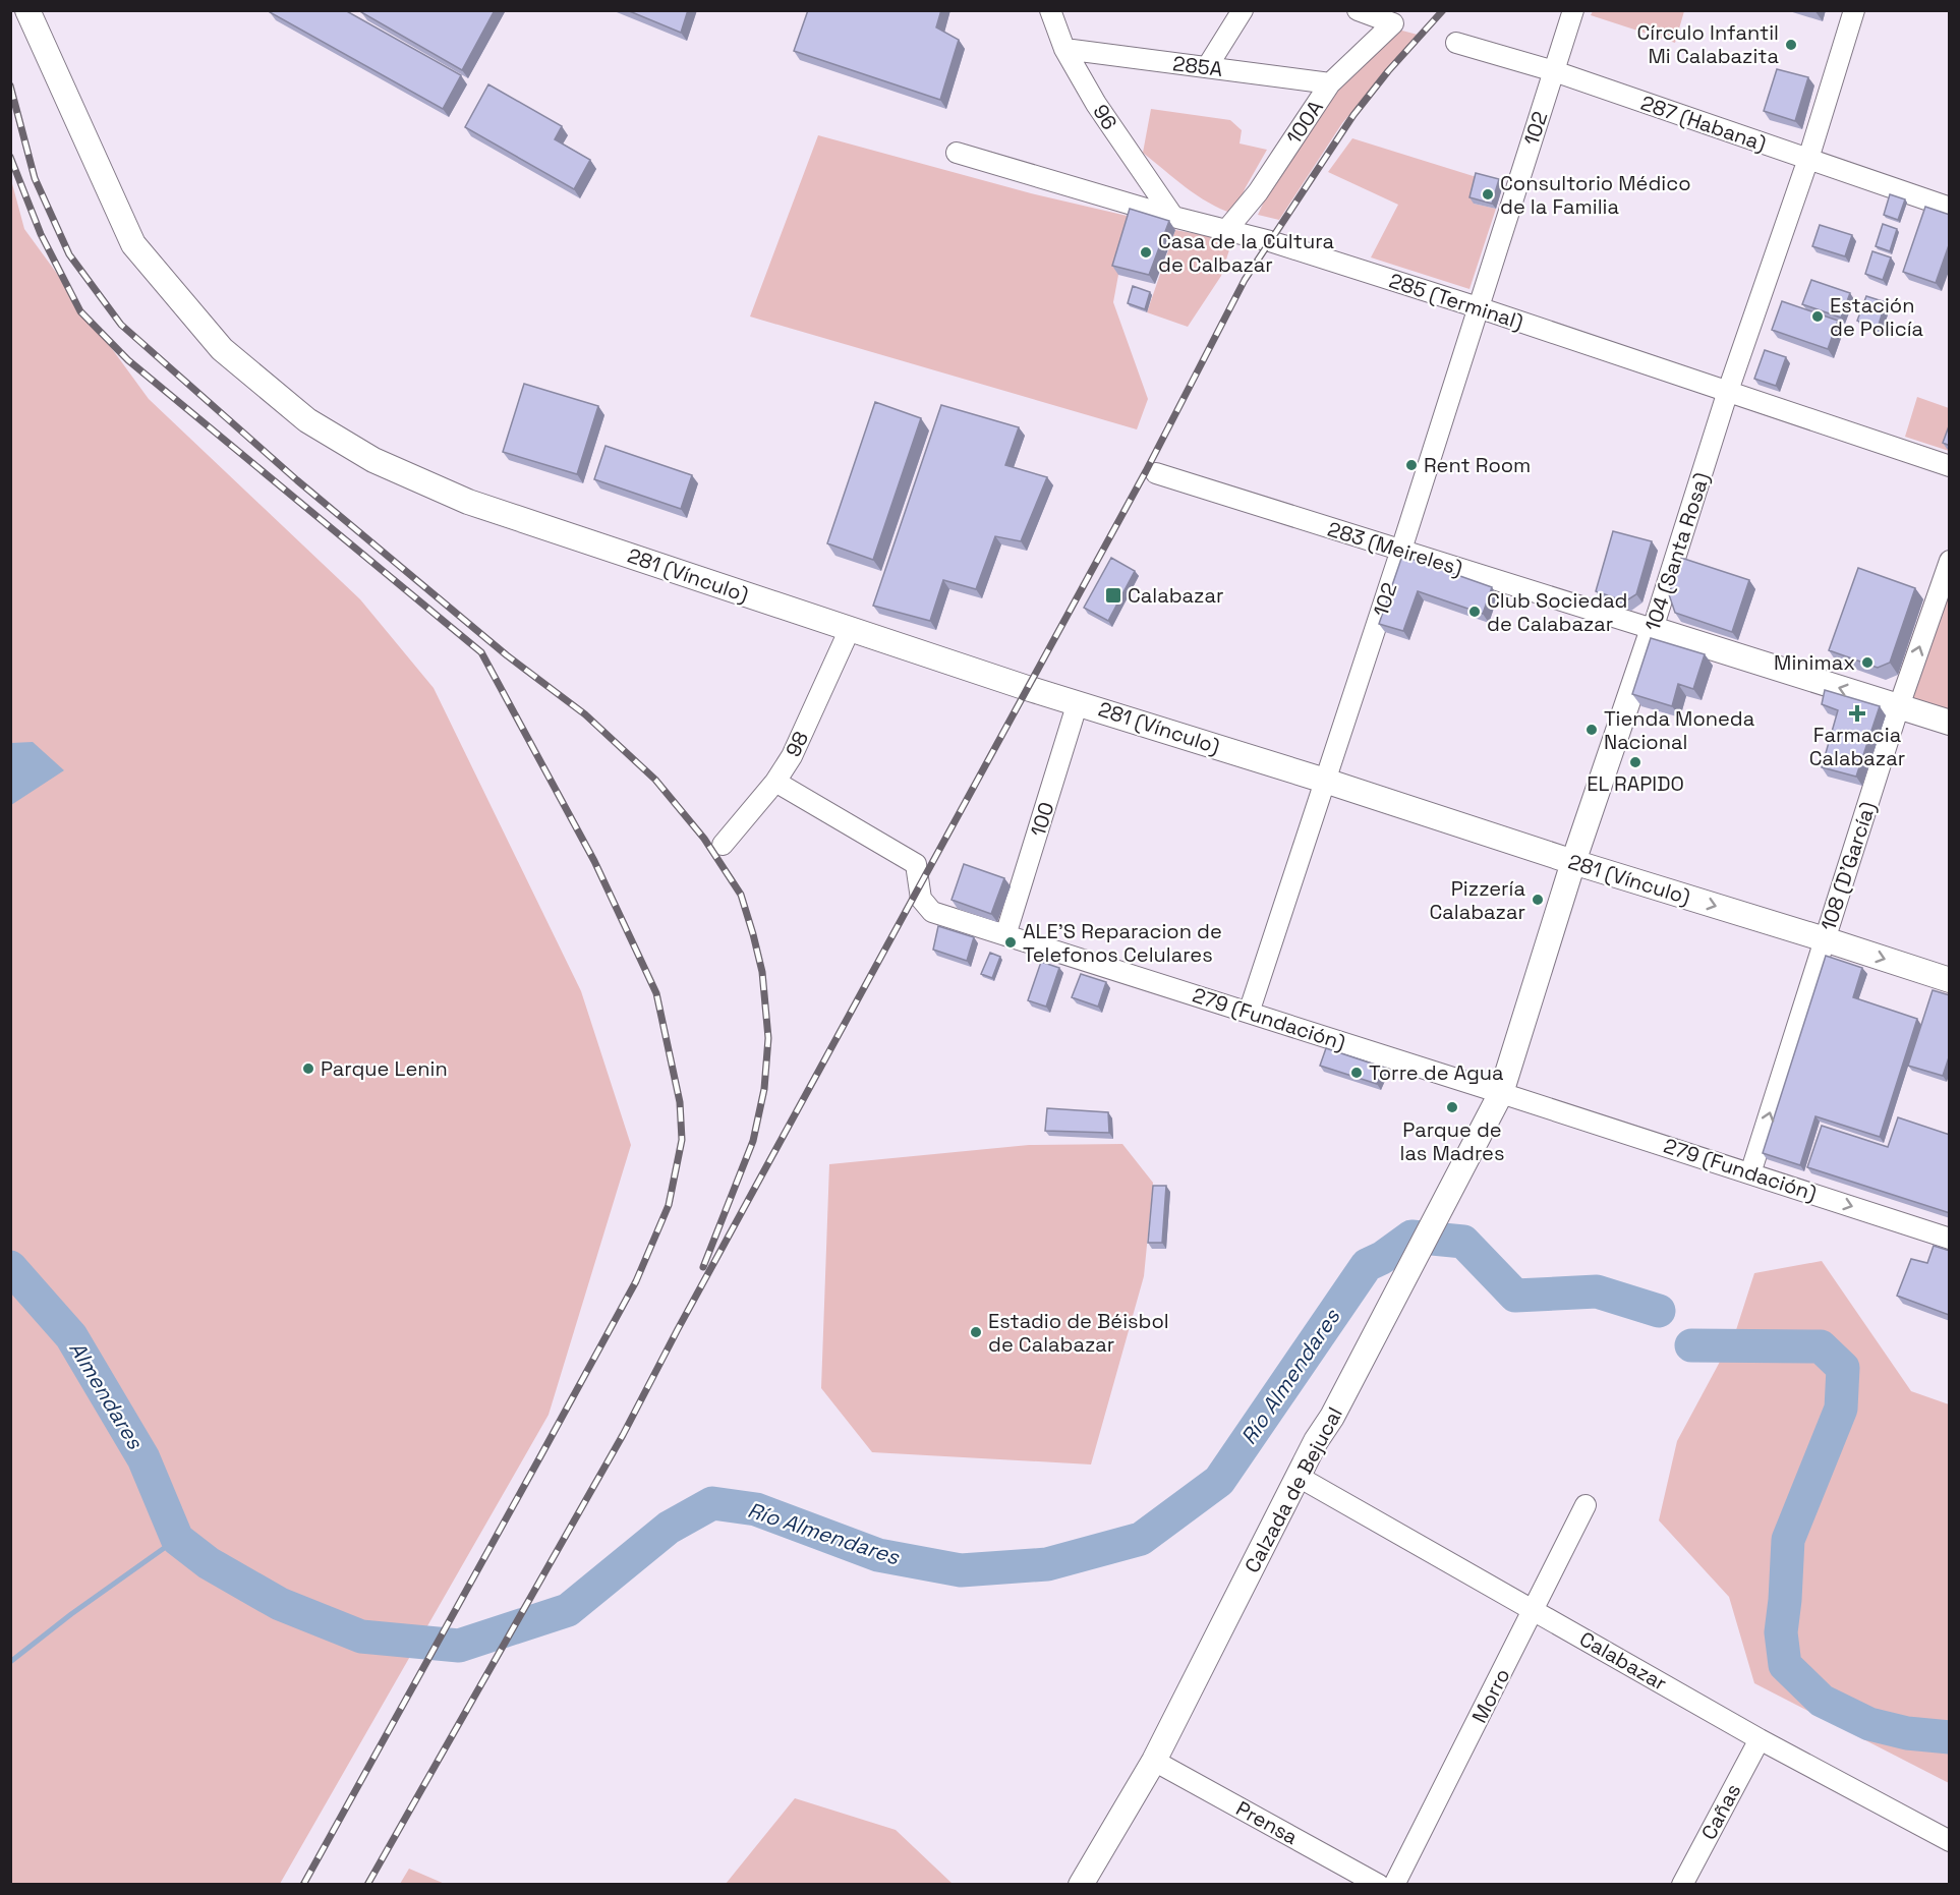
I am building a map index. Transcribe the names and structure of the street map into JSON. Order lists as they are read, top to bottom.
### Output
{
  "streets": {
    "main road": [
      "283 (Meireles)",
      "104 (Santa Rosa)",
      "281 (Vínculo)",
      "Calzada de Bejucal"
    ],
    "street": [
      "285A",
      "96",
      "100A",
      "287 (Habana)",
      "102",
      "285 (Terminal)",
      "98",
      "100",
      "108 (D'García)",
      "279 (Fundación)",
      "Calabazar",
      "Morro",
      "Cañas",
      "Prensa"
    ]
  },
  "crossings": [
    ["285A", "96"],
    ["285A", "100A"],
    ["96", "285 (Terminal)"],
    ["100A", "285 (Terminal)"],
    ["287 (Habana)", "102"],
    ["287 (Habana)", "104 (Santa Rosa)"],
    ["102", "285 (Terminal)"],
    ["102", "283 (Meireles)"],
    ["102", "281 (Vínculo)"],
    ["102", "279 (Fundación)"],
    ["285 (Terminal)", "104 (Santa Rosa)"],
    ["283 (Meireles)", "104 (Santa Rosa)"],
    ["283 (Meireles)", "108 (D'García)"],
    ["104 (Santa Rosa)", "281 (Vínculo)"],
    ["104 (Santa Rosa)", "279 (Fundación)"],
    ["104 (Santa Rosa)", "Calzada de Bejucal"],
    ["281 (Vínculo)", "98"],
    ["281 (Vínculo)", "100"],
    ["281 (Vínculo)", "108 (D'García)"],
    ["98", "279 (Fundación)"],
    ["100", "279 (Fundación)"],
    ["108 (D'García)", "279 (Fundación)"],
    ["279 (Fundación)", "Calzada de Bejucal"],
    ["Calzada de Bejucal", "Calabazar"],
    ["Calzada de Bejucal", "Prensa"],
    ["Calabazar", "Morro"],
    ["Calabazar", "Cañas"]
  ],
  "one_way": ["108 (D'García)"],
  "water": ["Río Almendares", "Almendares"],
  "places": {
    "other": [
      "Círculo Infantil Mi Calabazita",
      "Consultorio Médico de la Familia",
      "Casa de la Cultura de Calbazar",
      "Estación de Policía",
      "Rent Room",
      "Club Sociedad de Calabazar",
      "Minimax",
      "Tienda Moneda Nacional",
      "EL RAPIDO",
      "Pizzería Calabazar",
      "ALE'S Reparacion de Telefonos Celulares",
      "Parque Lenin",
      "Torre de Agua",
      "Parque de las Madres",
      "Estadio de Béisbol de Calabazar"
    ],
    "transit": ["Calabazar"],
    "health": ["Farmacia Calabazar"]
  }
}
